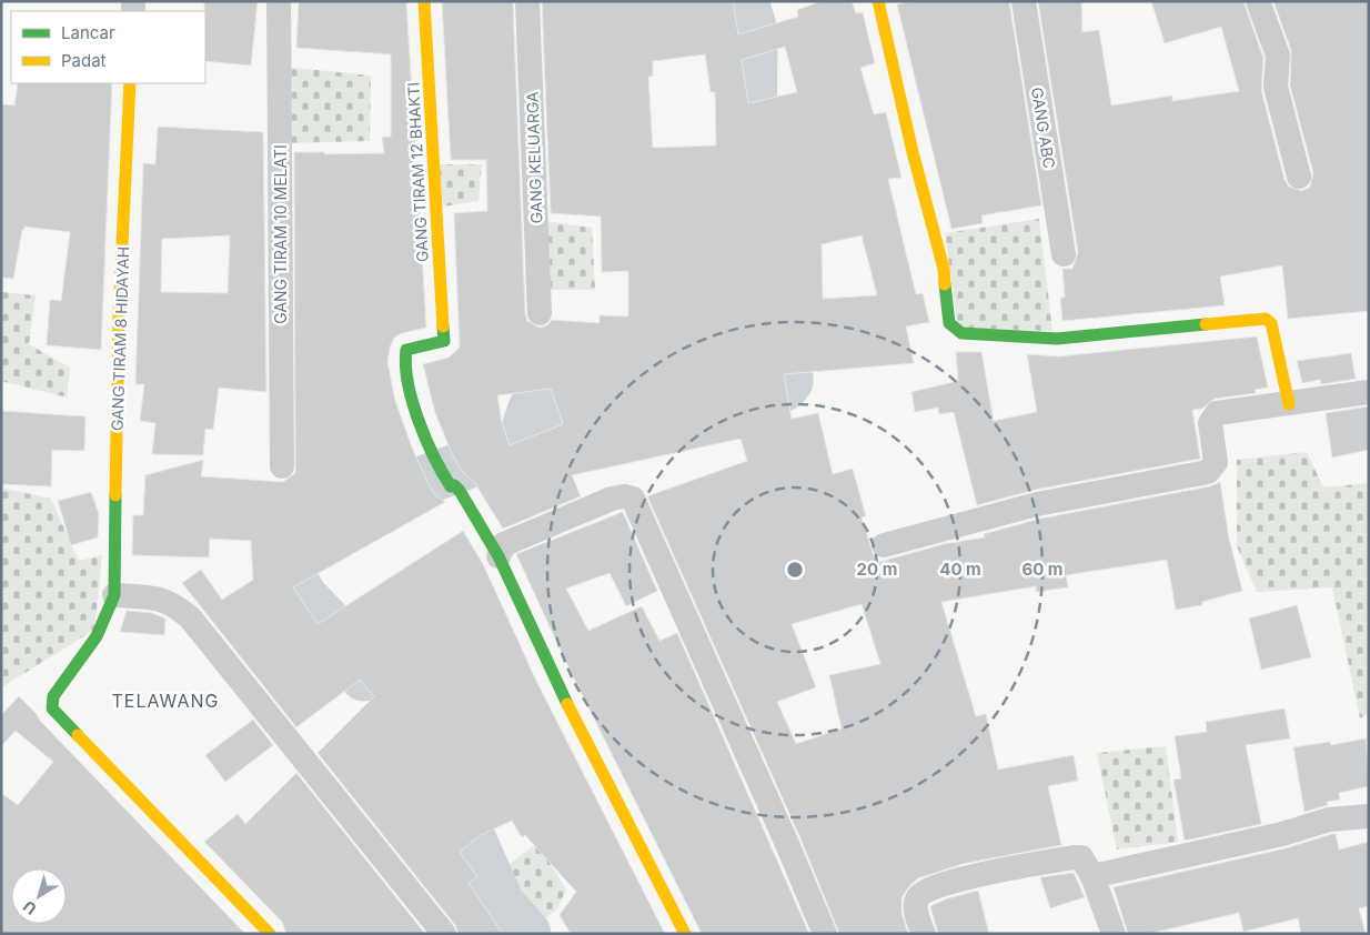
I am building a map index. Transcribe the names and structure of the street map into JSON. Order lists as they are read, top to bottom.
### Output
{
  "streets": {
    "street": [
      "GANG ABC",
      "GANG KELUARGA",
      "GANG TIRAM 12 BHAKTI",
      "GANG TIRAM 10 MELATI",
      "GANG TIRAM 8 HIDAYAH"
    ]
  },
  "districts": ["TELAWANG"],
  "legend": ["Lancar", "Padat"],
  "north": "bottom left",
  "rings": ["20 m", "40 m", "60 m"]
}
